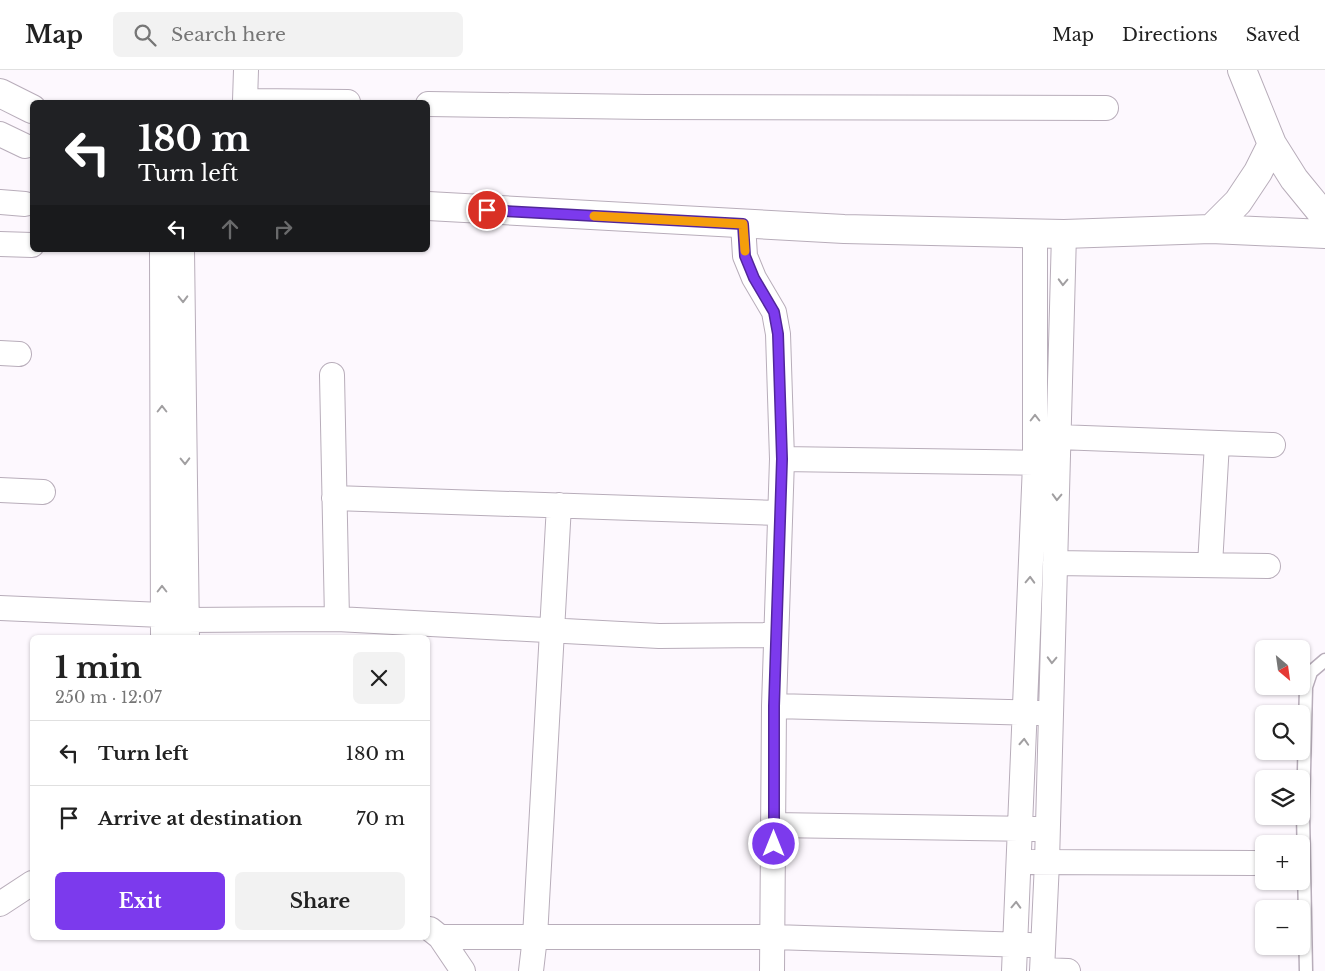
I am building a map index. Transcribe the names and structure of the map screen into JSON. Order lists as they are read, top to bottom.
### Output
{
  "north": "bottom right",
  "page": {
    "header": "Map",
    "search": "Search here",
    "nav": ["Map", "Directions", "Saved"],
    "turn": ["180 m", "Turn left"],
    "heading": ["1 min", "250 m · 12:07"],
    "map_buttons": ["+", "−"],
    "list": [
      {
        "name": "Turn left",
        "value": "180 m"
      },
      {
        "name": "Arrive at destination",
        "value": "70 m"
      }
    ],
    "buttons": ["Exit", "Share"]
  }
}
